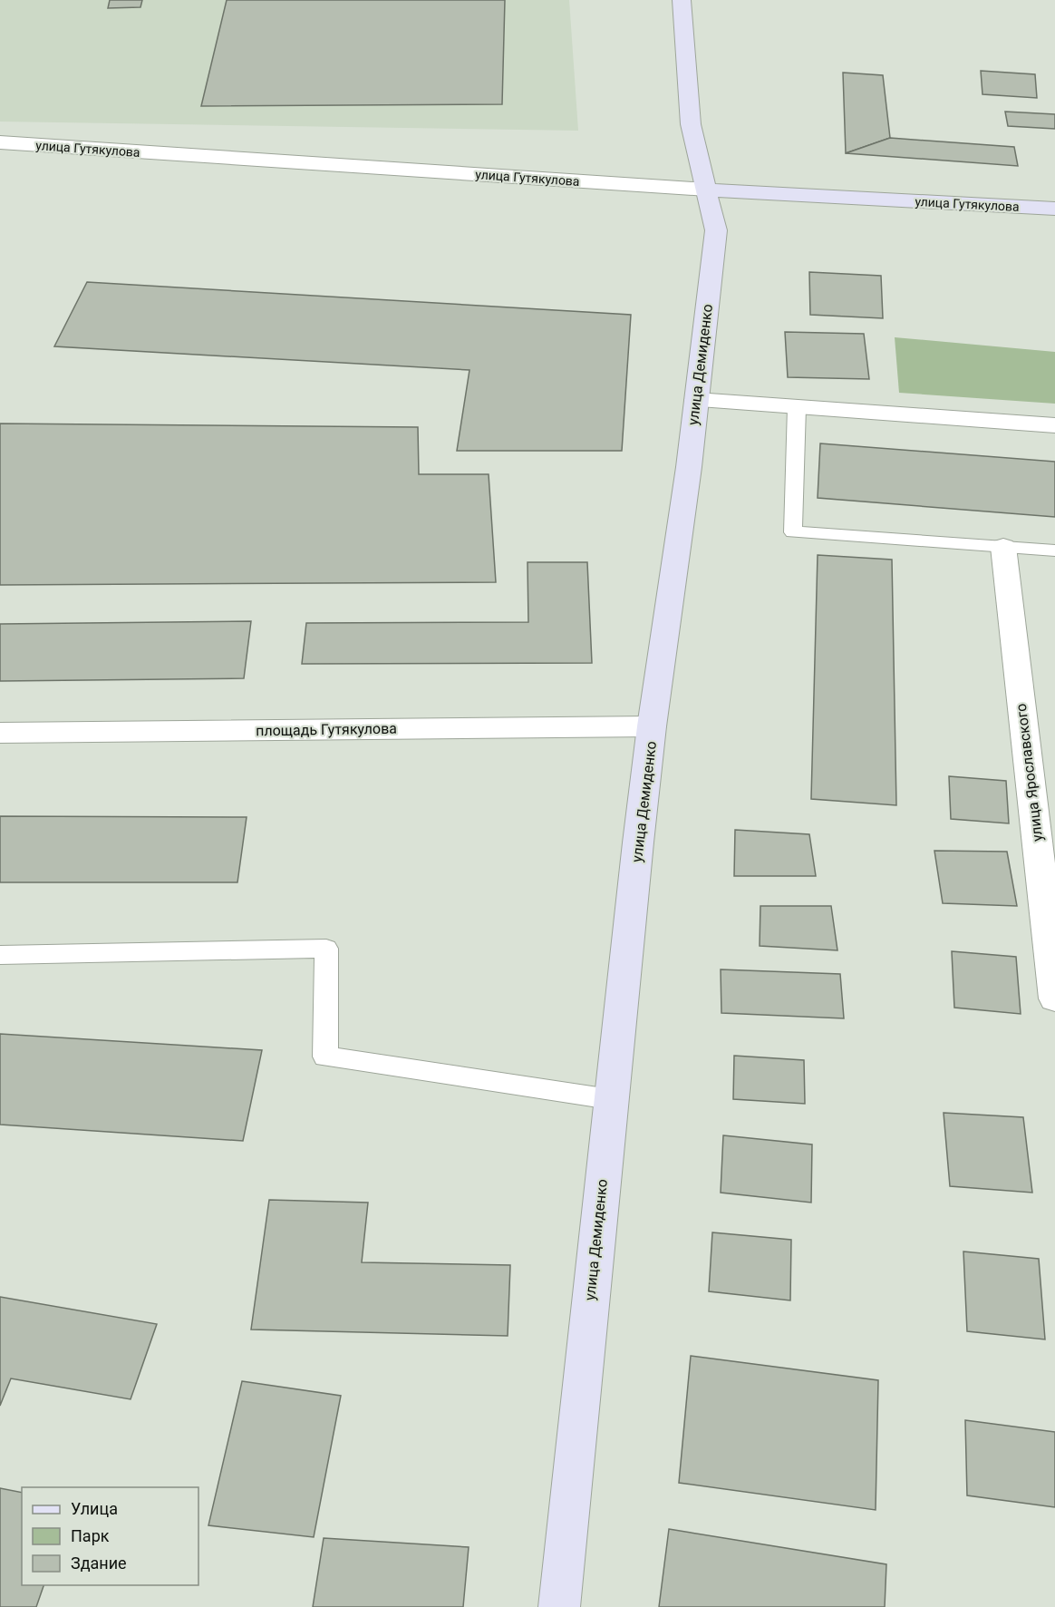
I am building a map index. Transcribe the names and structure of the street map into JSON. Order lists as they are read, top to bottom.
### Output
{
  "streets": {
    "main road": ["улица Гутякулова", "улица Демиденко"],
    "street": ["площадь Гутякулова", "улица Ярославского"]
  },
  "crossings": [
    ["улица Гутякулова", "улица Демиденко"],
    ["улица Демиденко", "площадь Гутякулова"]
  ],
  "legend": ["Улица", "Парк", "Здание"]
}
